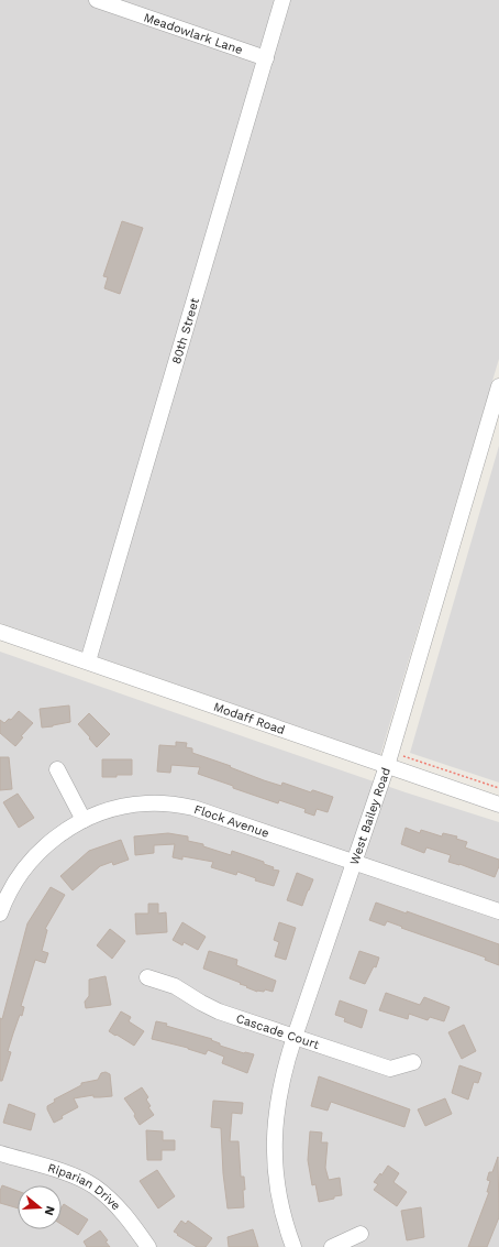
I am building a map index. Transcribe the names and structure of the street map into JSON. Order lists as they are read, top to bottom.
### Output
{
  "streets": {
    "street": [
      "Meadowlark Lane",
      "80th Street",
      "Modaff Road",
      "West Bailey Road",
      "Flock Avenue",
      "Cascade Court",
      "Riparian Drive"
    ]
  },
  "crossings": [
    ["Meadowlark Lane", "80th Street"],
    ["80th Street", "Modaff Road"],
    ["Modaff Road", "West Bailey Road"],
    ["West Bailey Road", "Flock Avenue"],
    ["West Bailey Road", "Cascade Court"]
  ],
  "north": "right"
}
